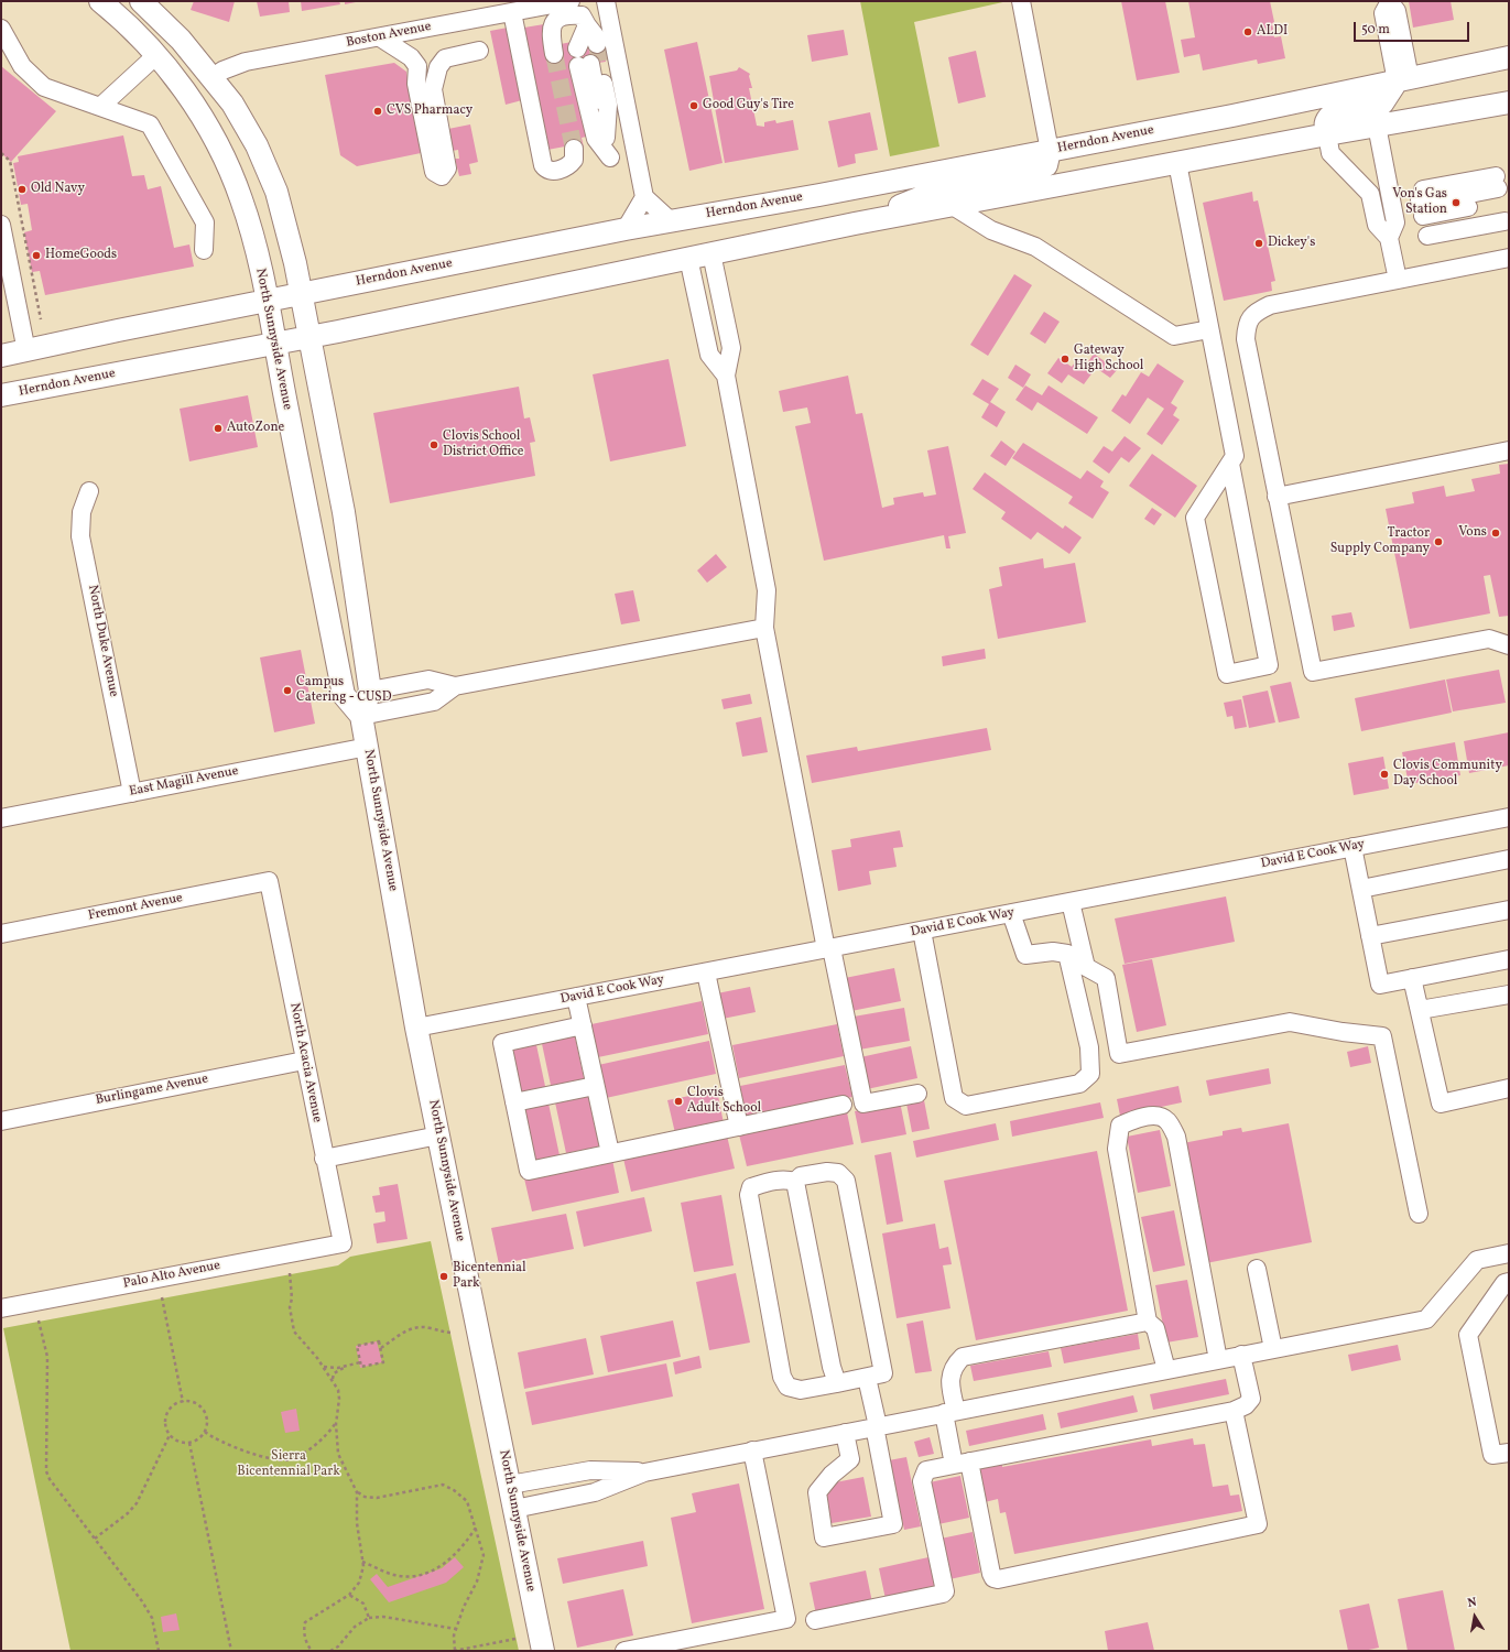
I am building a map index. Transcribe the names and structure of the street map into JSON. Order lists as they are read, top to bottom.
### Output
{
  "streets": {
    "main road": ["Herndon Avenue", "North Sunnyside Avenue"],
    "street": [
      "Boston Avenue",
      "North Duke Avenue",
      "East Magill Avenue",
      "David E Cook Way",
      "Fremont Avenue",
      "North Acacia Avenue",
      "Burlingame Avenue",
      "Palo Alto Avenue"
    ]
  },
  "crossings": [
    ["Herndon Avenue", "North Sunnyside Avenue"],
    ["North Sunnyside Avenue", "East Magill Avenue"],
    ["North Sunnyside Avenue", "David E Cook Way"],
    ["North Duke Avenue", "East Magill Avenue"],
    ["Fremont Avenue", "North Acacia Avenue"],
    ["North Acacia Avenue", "Burlingame Avenue"],
    ["North Acacia Avenue", "Palo Alto Avenue"]
  ],
  "parks": ["Sierra Bicentennial Park"],
  "places": [
    "ALDI",
    "Good Guy's Tire",
    "CVS Pharmacy",
    "Old Navy",
    "Von's Gas Station",
    "Dickey's",
    "HomeGoods",
    "Gateway High School",
    "AutoZone",
    "Clovis School District Office",
    "Vons",
    "Tractor Supply Company",
    "Campus Catering - CUSD",
    "Clovis Community Day School",
    "Clovis Adult School",
    "Bicentennial Park"
  ],
  "scale_bar": "50 m",
  "north": "top"
}
